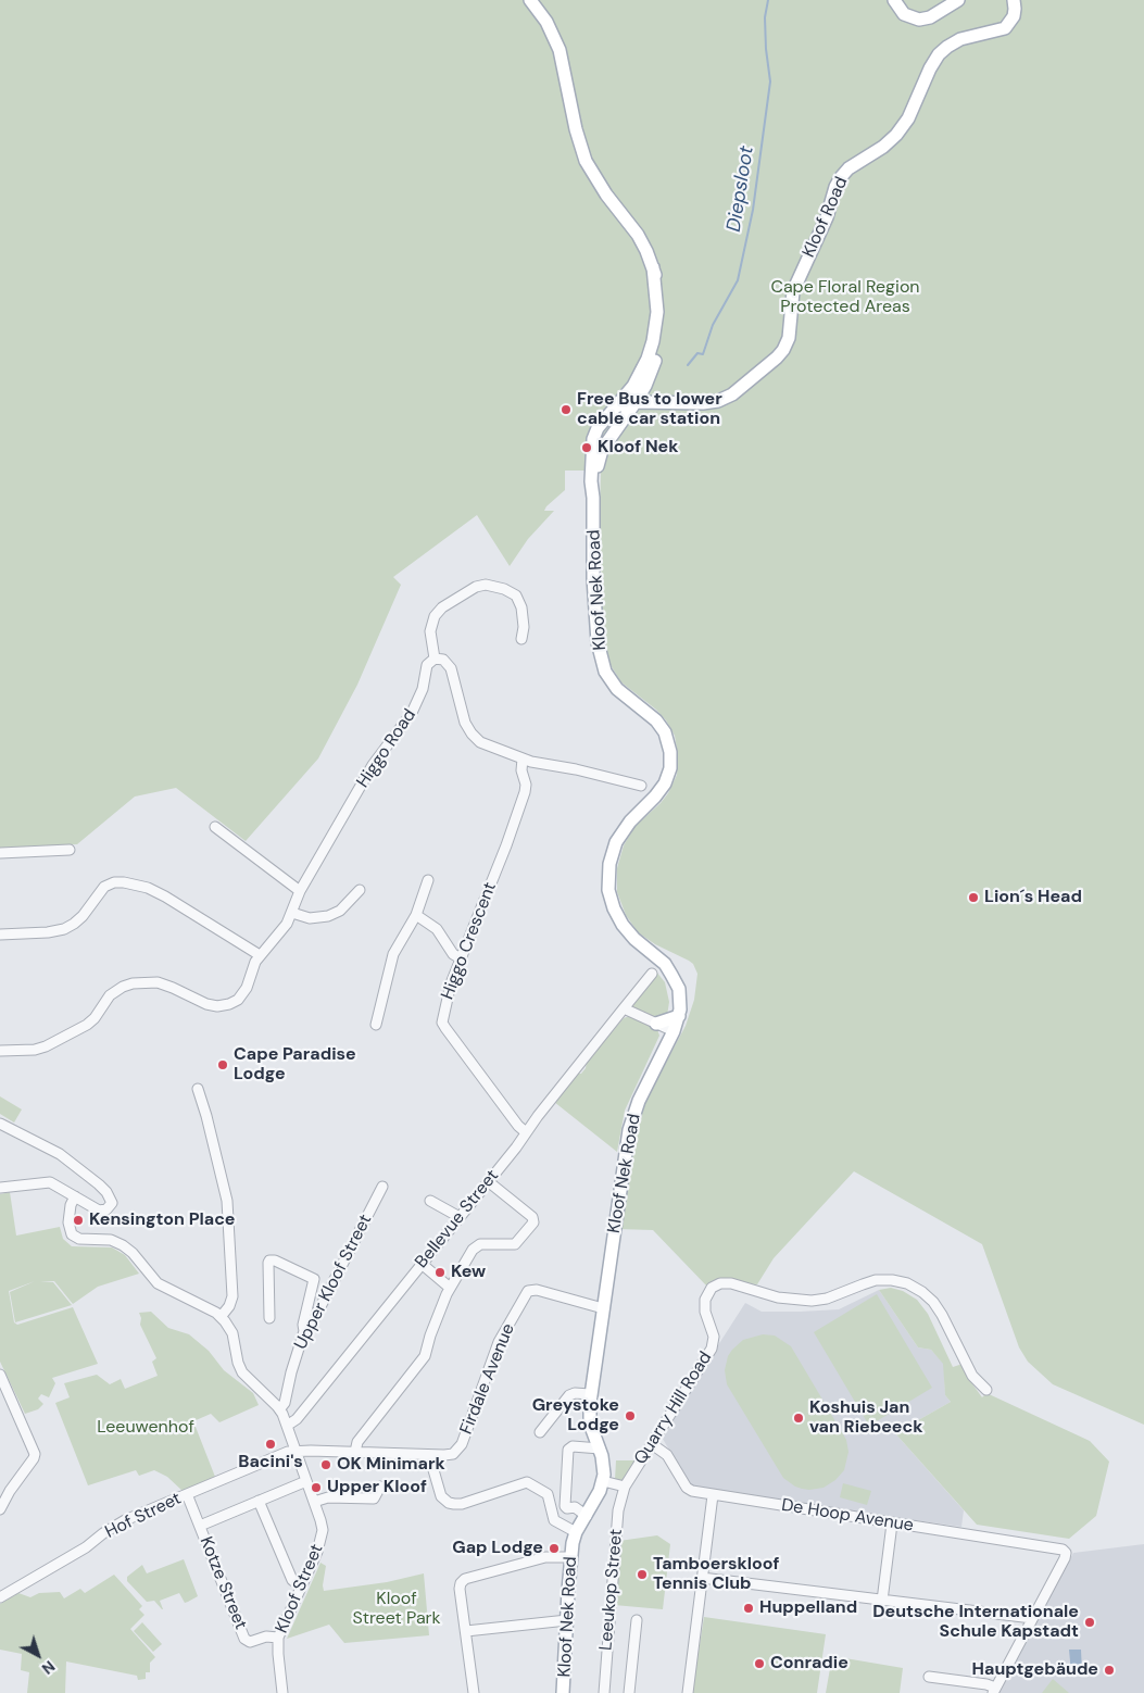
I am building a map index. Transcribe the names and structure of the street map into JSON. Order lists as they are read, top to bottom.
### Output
{
  "streets": {
    "main road": ["Kloof Road", "Kloof Nek Road"],
    "street": [
      "Higgo Road",
      "Higgo Crescent",
      "Bellevue Street",
      "Upper Kloof Street",
      "Firdale Avenue",
      "Quarry Hill Road",
      "Hof Street",
      "De Hoop Avenue",
      "Kotze Street",
      "Kloof Street",
      "Leeukop Street"
    ]
  },
  "crossings": [
    ["Kloof Road", "Kloof Nek Road"],
    ["Kloof Nek Road", "Firdale Avenue"],
    ["Higgo Crescent", "Bellevue Street"],
    ["Bellevue Street", "Kloof Street"],
    ["Upper Kloof Street", "Kloof Street"],
    ["Firdale Avenue", "Hof Street"],
    ["Firdale Avenue", "Kloof Street"],
    ["Quarry Hill Road", "De Hoop Avenue"],
    ["Quarry Hill Road", "Leeukop Street"],
    ["Hof Street", "Kotze Street"],
    ["Hof Street", "Kloof Street"],
    ["Kotze Street", "Kloof Street"]
  ],
  "water": ["Diepsloot"],
  "parks": ["Cape Floral Region Protected Areas", "Leeuwenhof", "Kloof Street Park"],
  "places": [
    "Free Bus to lower cable car station",
    "Kloof Nek",
    "Lion´s Head",
    "Cape Paradise Lodge",
    "Kensington Place",
    "Kew",
    "Greystoke Lodge",
    "Koshuis Jan van Riebeeck",
    "Bacini's",
    "OK Minimark",
    "Upper Kloof",
    "Gap Lodge",
    "Tamboerskloof Tennis Club",
    "Huppelland",
    "Deutsche Internationale Schule Kapstadt",
    "Conradie",
    "Hauptgebäude"
  ],
  "north": "bottom right"
}
